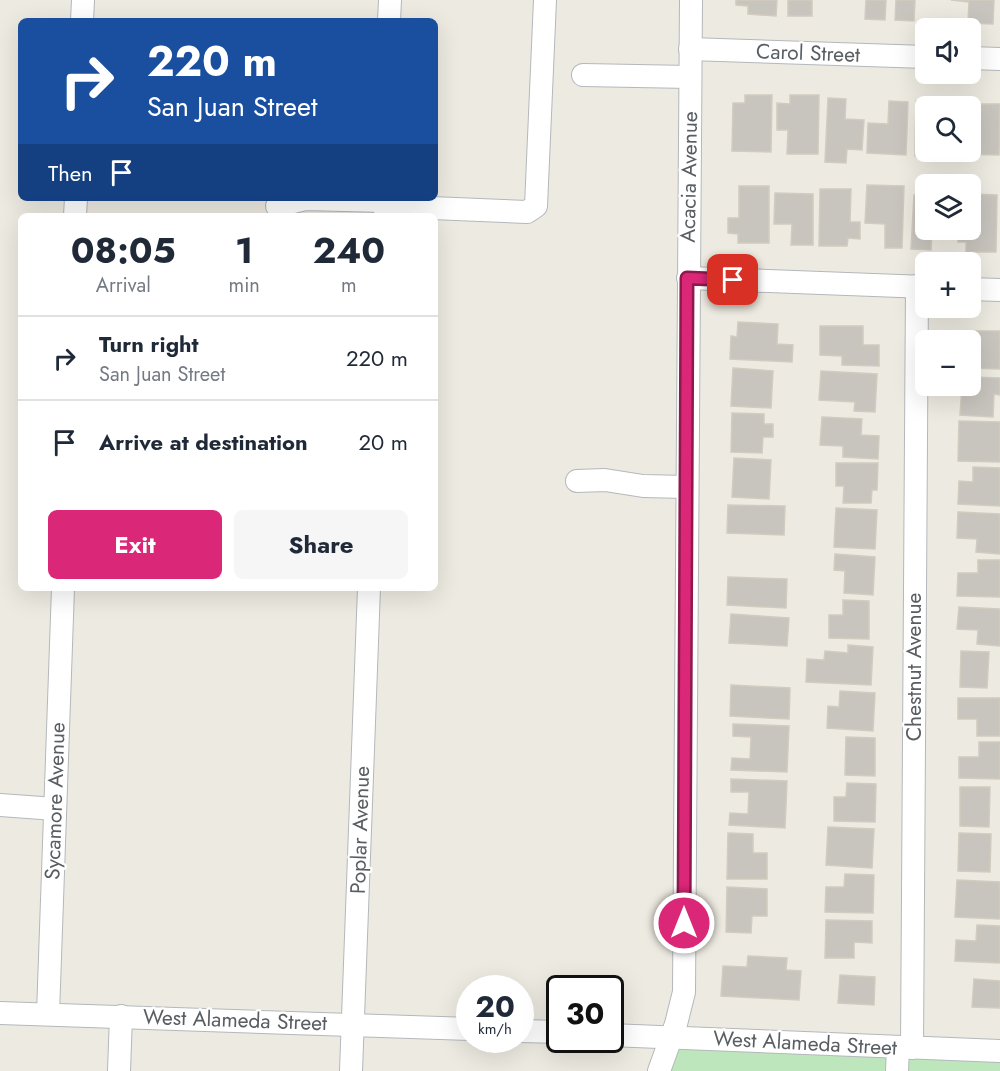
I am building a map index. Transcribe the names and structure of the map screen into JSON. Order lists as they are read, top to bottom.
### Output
{
  "streets": {
    "street": [
      "Carol Street",
      "Acacia Avenue",
      "Chestnut Avenue",
      "Sycamore Avenue",
      "Poplar Avenue",
      "West Alameda Street"
    ]
  },
  "crossings": [
    ["Carol Street", "Acacia Avenue"],
    ["Acacia Avenue", "West Alameda Street"],
    ["Chestnut Avenue", "West Alameda Street"],
    ["Sycamore Avenue", "West Alameda Street"],
    ["Poplar Avenue", "West Alameda Street"]
  ],
  "page": {
    "map_buttons": ["+", "−"],
    "turn": ["220 m", "San Juan Street"],
    "then": "Then",
    "eta": [
      "08:05",
      "Arrival",
      "1",
      "min",
      "240",
      "m"
    ],
    "list": [
      {
        "name": "Turn right",
        "note": "San Juan Street",
        "value": "220 m"
      },
      {
        "name": "Arrive at destination",
        "value": "20 m"
      }
    ],
    "buttons": ["Exit", "Share"],
    "speed": "20 km/h",
    "limit": "30"
  }
}
